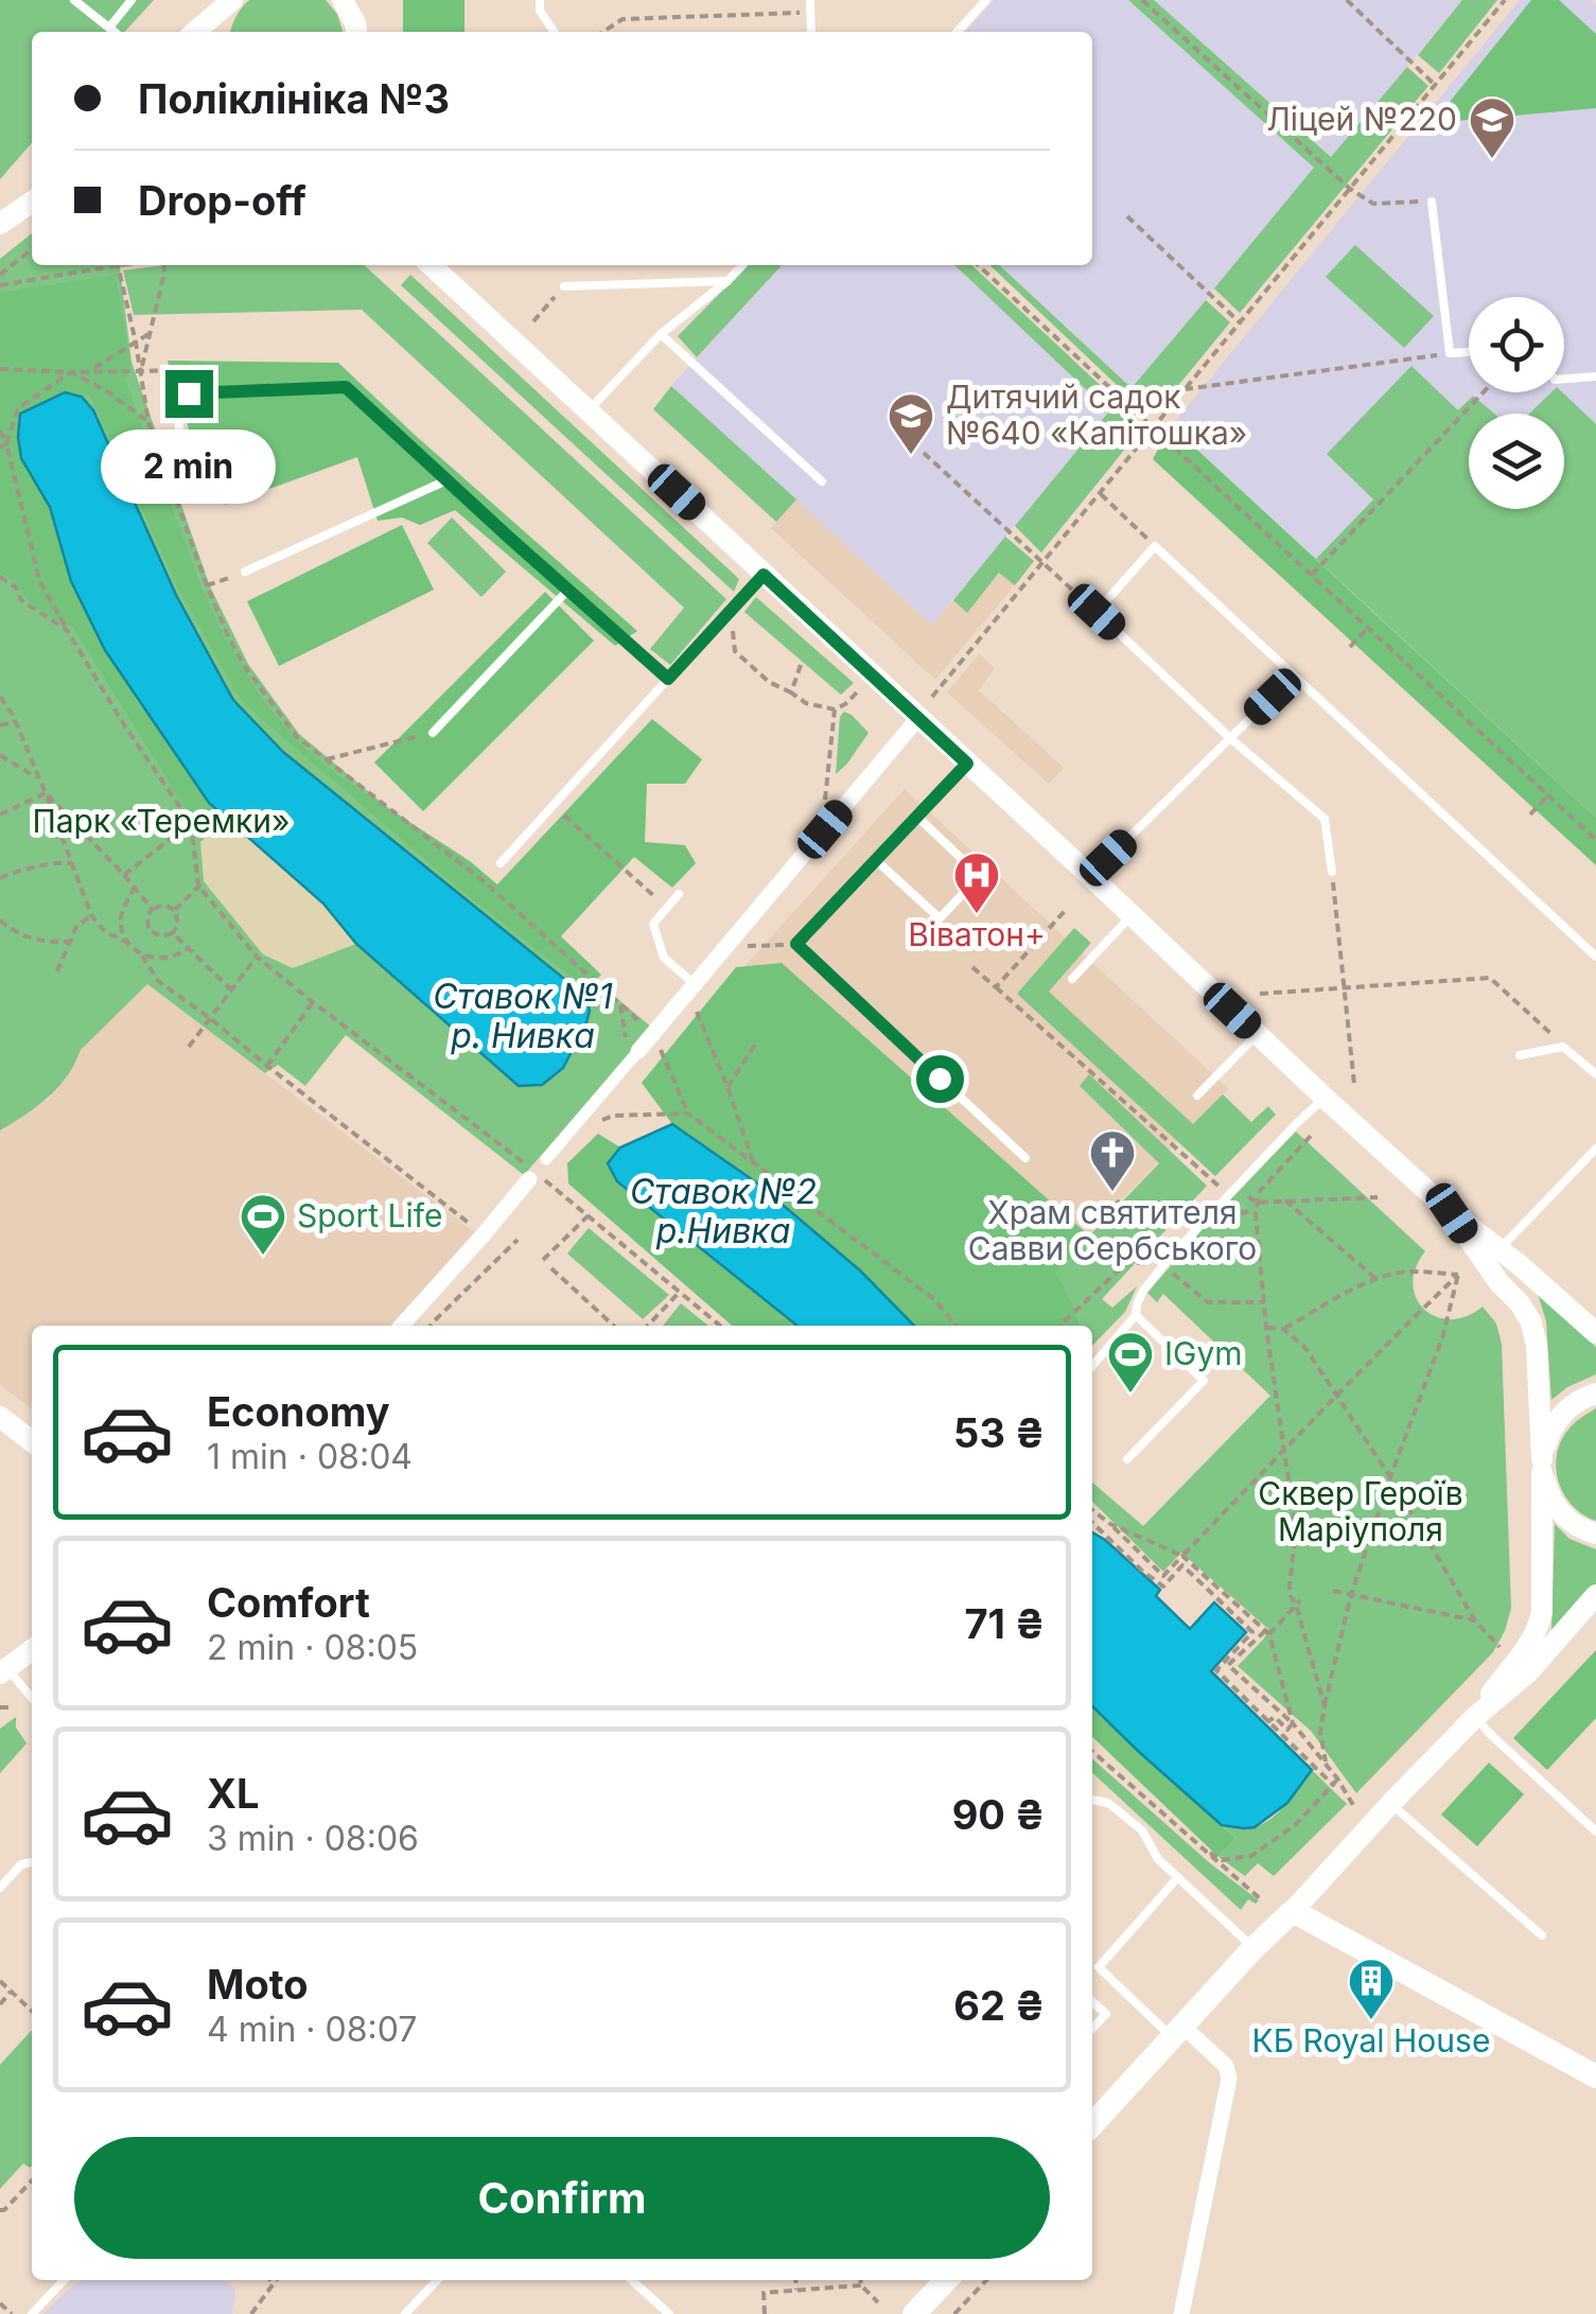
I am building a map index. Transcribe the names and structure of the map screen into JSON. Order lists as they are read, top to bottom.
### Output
{
  "water": ["Ставок №1 р. Нивка", "Ставок №2 р.Нивка"],
  "parks": ["Парк «Теремки»", "Сквер Героїв Маріуполя"],
  "places": {
    "school or university": ["Ліцей №220", "Дитячий садок №640 «Капітошка»"],
    "hospital": ["Віватон+"],
    "church": ["Храм святителя Савви Сербського"],
    "sports": ["Sport Life", "IGym"],
    "building": ["КБ Royal House"]
  },
  "page": {
    "banner": ["Поліклініка №3", "Drop-off"],
    "bubble": "2 min",
    "list": [
      {
        "name": "Economy",
        "note": "1 min · 08:04",
        "value": "53 ₴"
      },
      {
        "name": "Comfort",
        "note": "2 min · 08:05",
        "value": "71 ₴"
      },
      {
        "name": "XL",
        "note": "3 min · 08:06",
        "value": "90 ₴"
      },
      {
        "name": "Moto",
        "note": "4 min · 08:07",
        "value": "62 ₴"
      }
    ],
    "buttons": "Confirm"
  }
}
